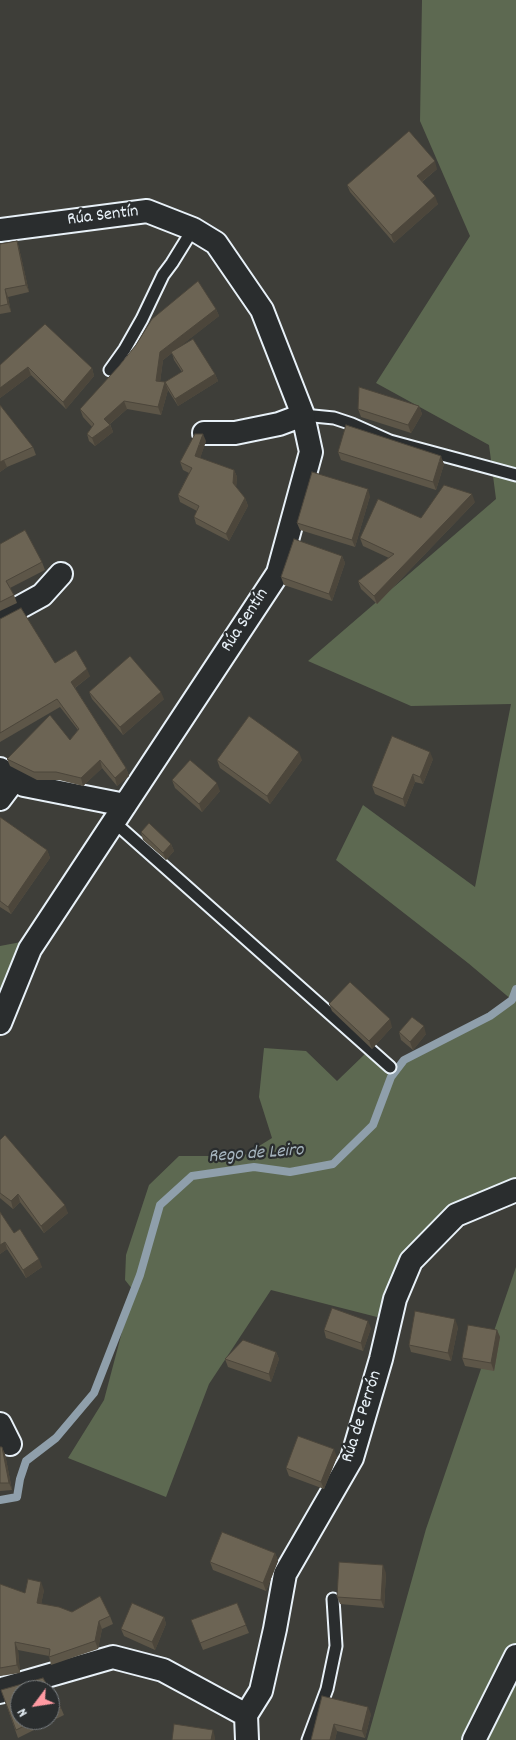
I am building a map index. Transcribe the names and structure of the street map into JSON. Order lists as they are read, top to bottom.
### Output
{
  "streets": {
    "street": ["Rúa Sentín", "Rúa de Perrón"]
  },
  "water": ["Rego de Leiro"],
  "north": "bottom left"
}
